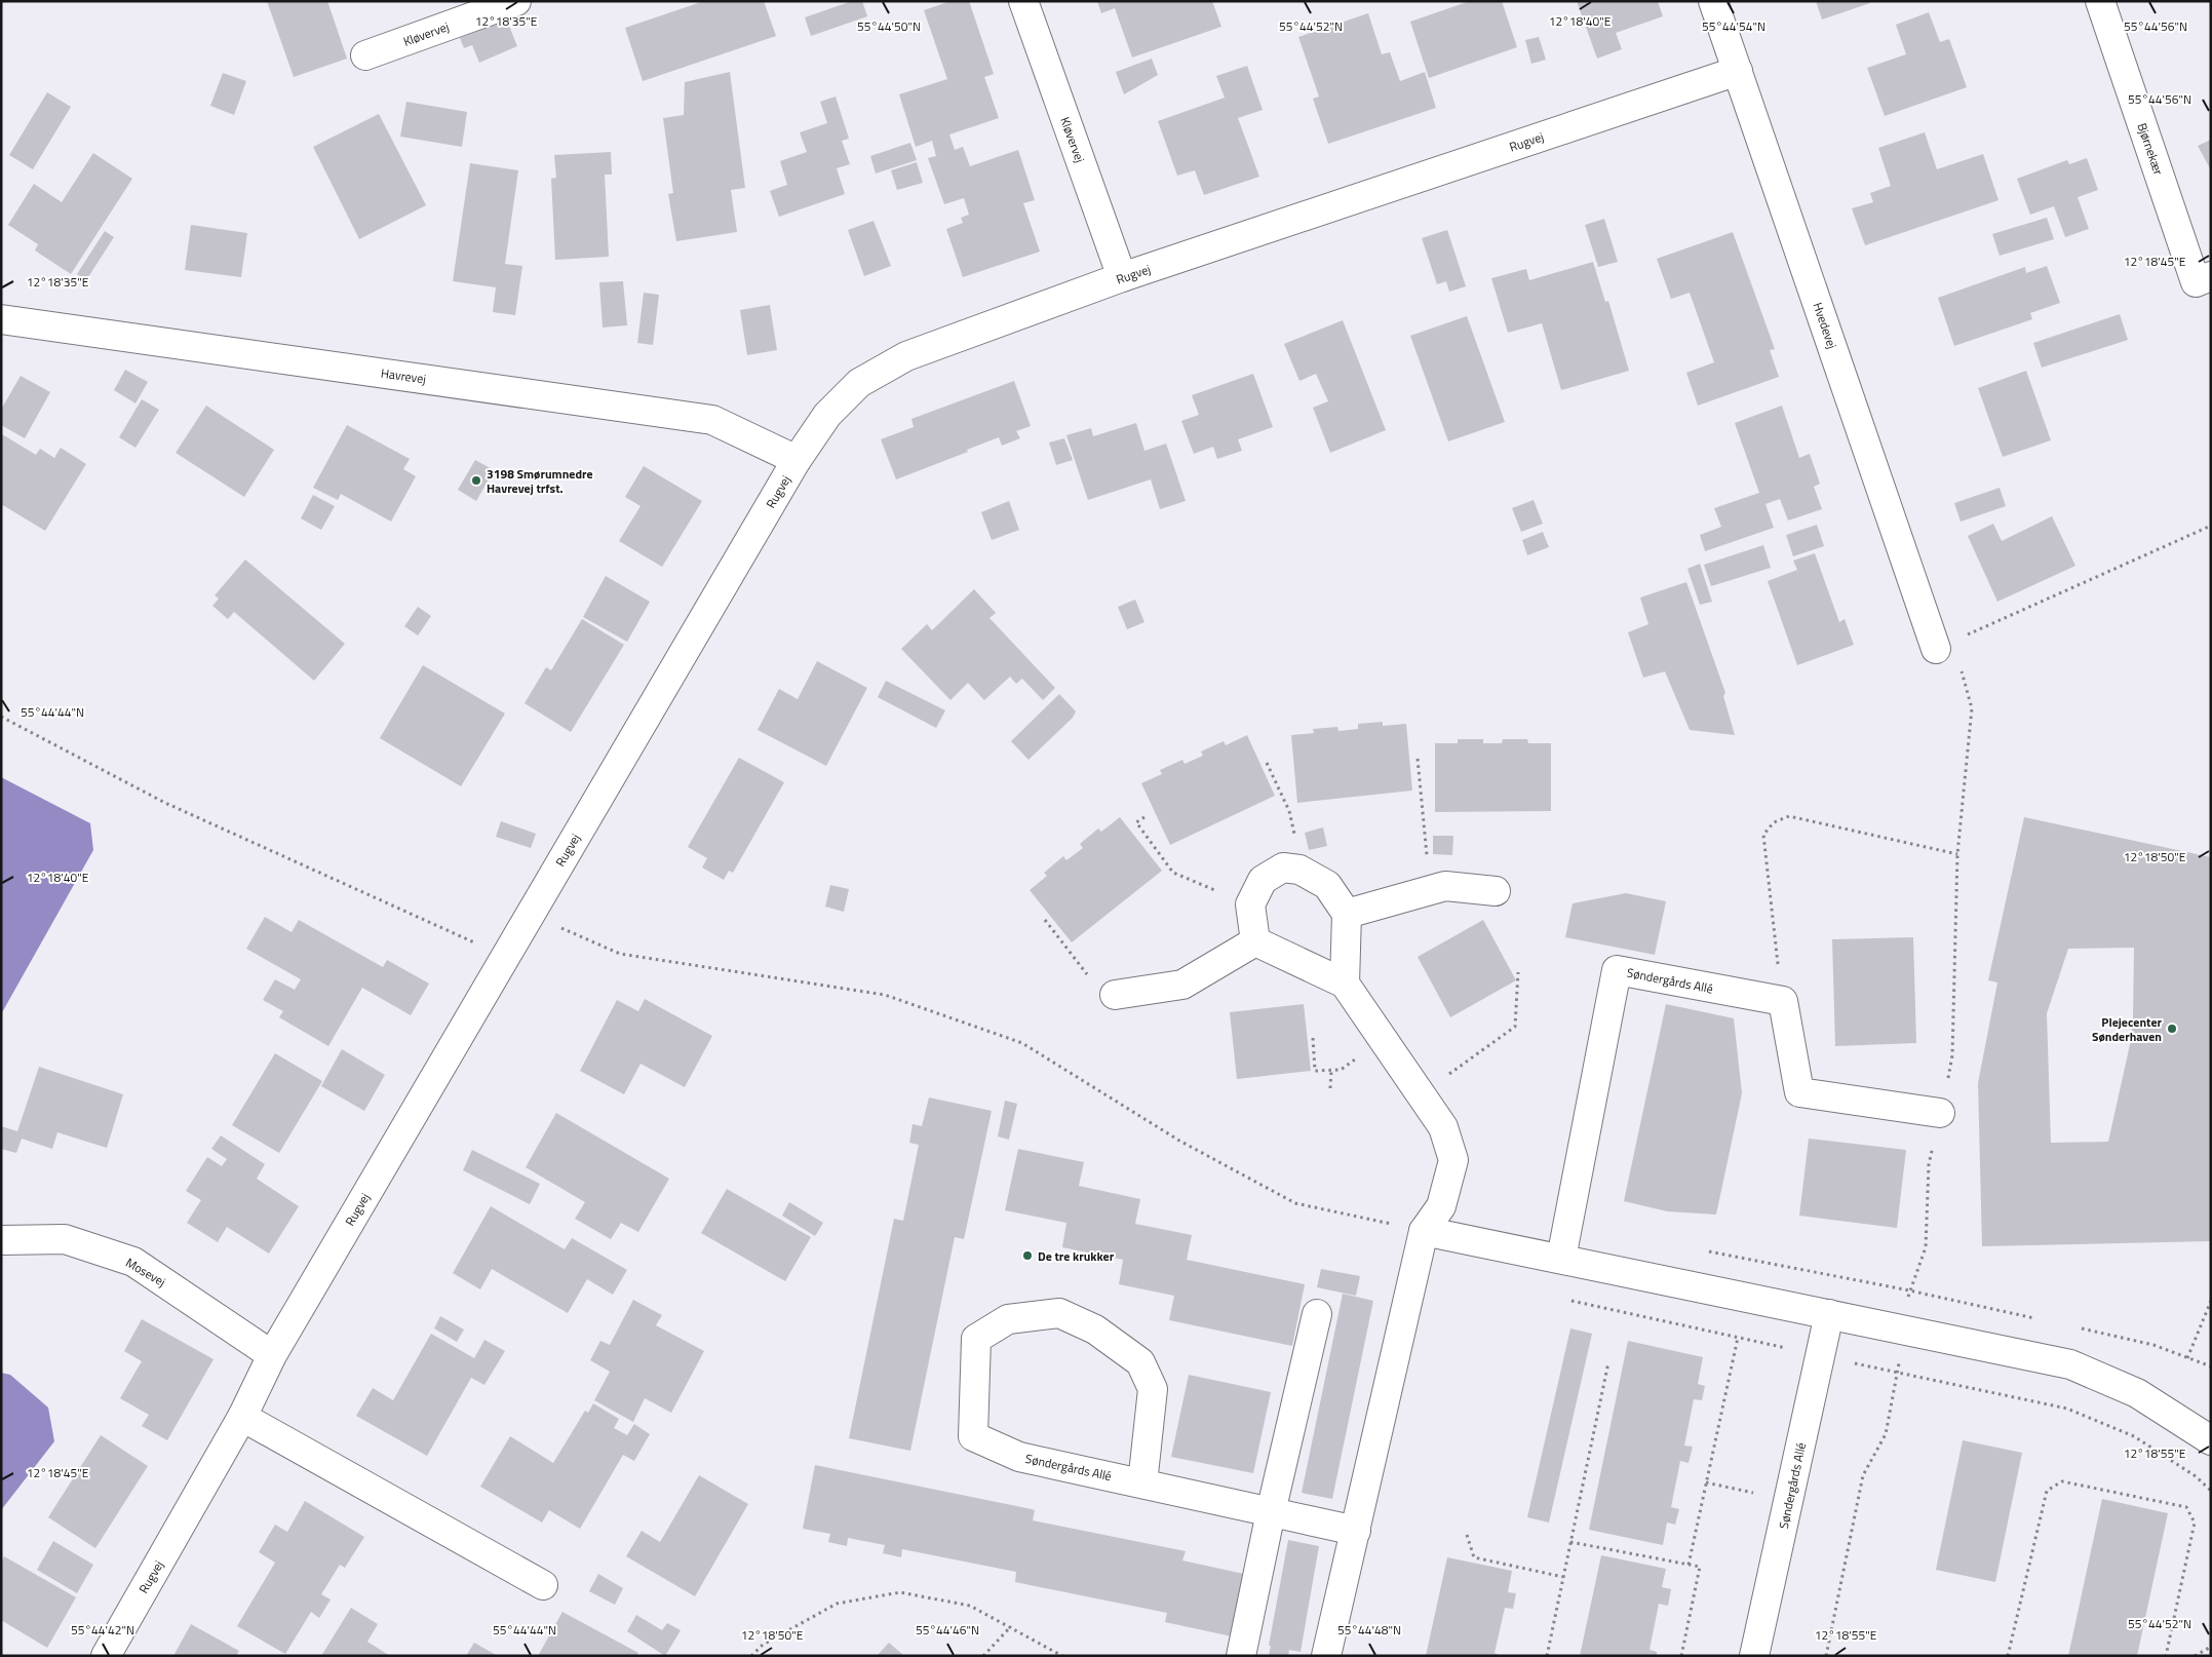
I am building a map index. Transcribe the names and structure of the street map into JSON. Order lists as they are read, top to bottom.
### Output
{
  "streets": {
    "street": [
      "Kløvervej",
      "Rugvej",
      "Bjørnekær",
      "Hvedevej",
      "Havrevej",
      "Søndergårds Allé",
      "Mosevej"
    ]
  },
  "crossings": [
    ["Kløvervej", "Rugvej"],
    ["Rugvej", "Hvedevej"],
    ["Rugvej", "Havrevej"],
    ["Rugvej", "Mosevej"]
  ],
  "places": ["3198 Smørumnedre Havrevej trfst.", "Plejecenter Sønderhaven", "De tre krukker"],
  "coordinates": [
    "12°18'35\"E",
    "12°18'40\"E",
    "55°44'50\"N",
    "55°44'52\"N",
    "55°44'54\"N",
    "55°44'56\"N",
    "12°18'45\"E",
    "55°44'44\"N",
    "12°18'50\"E",
    "12°18'55\"E",
    "55°44'42\"N",
    "55°44'46\"N",
    "55°44'48\"N"
  ]
}
